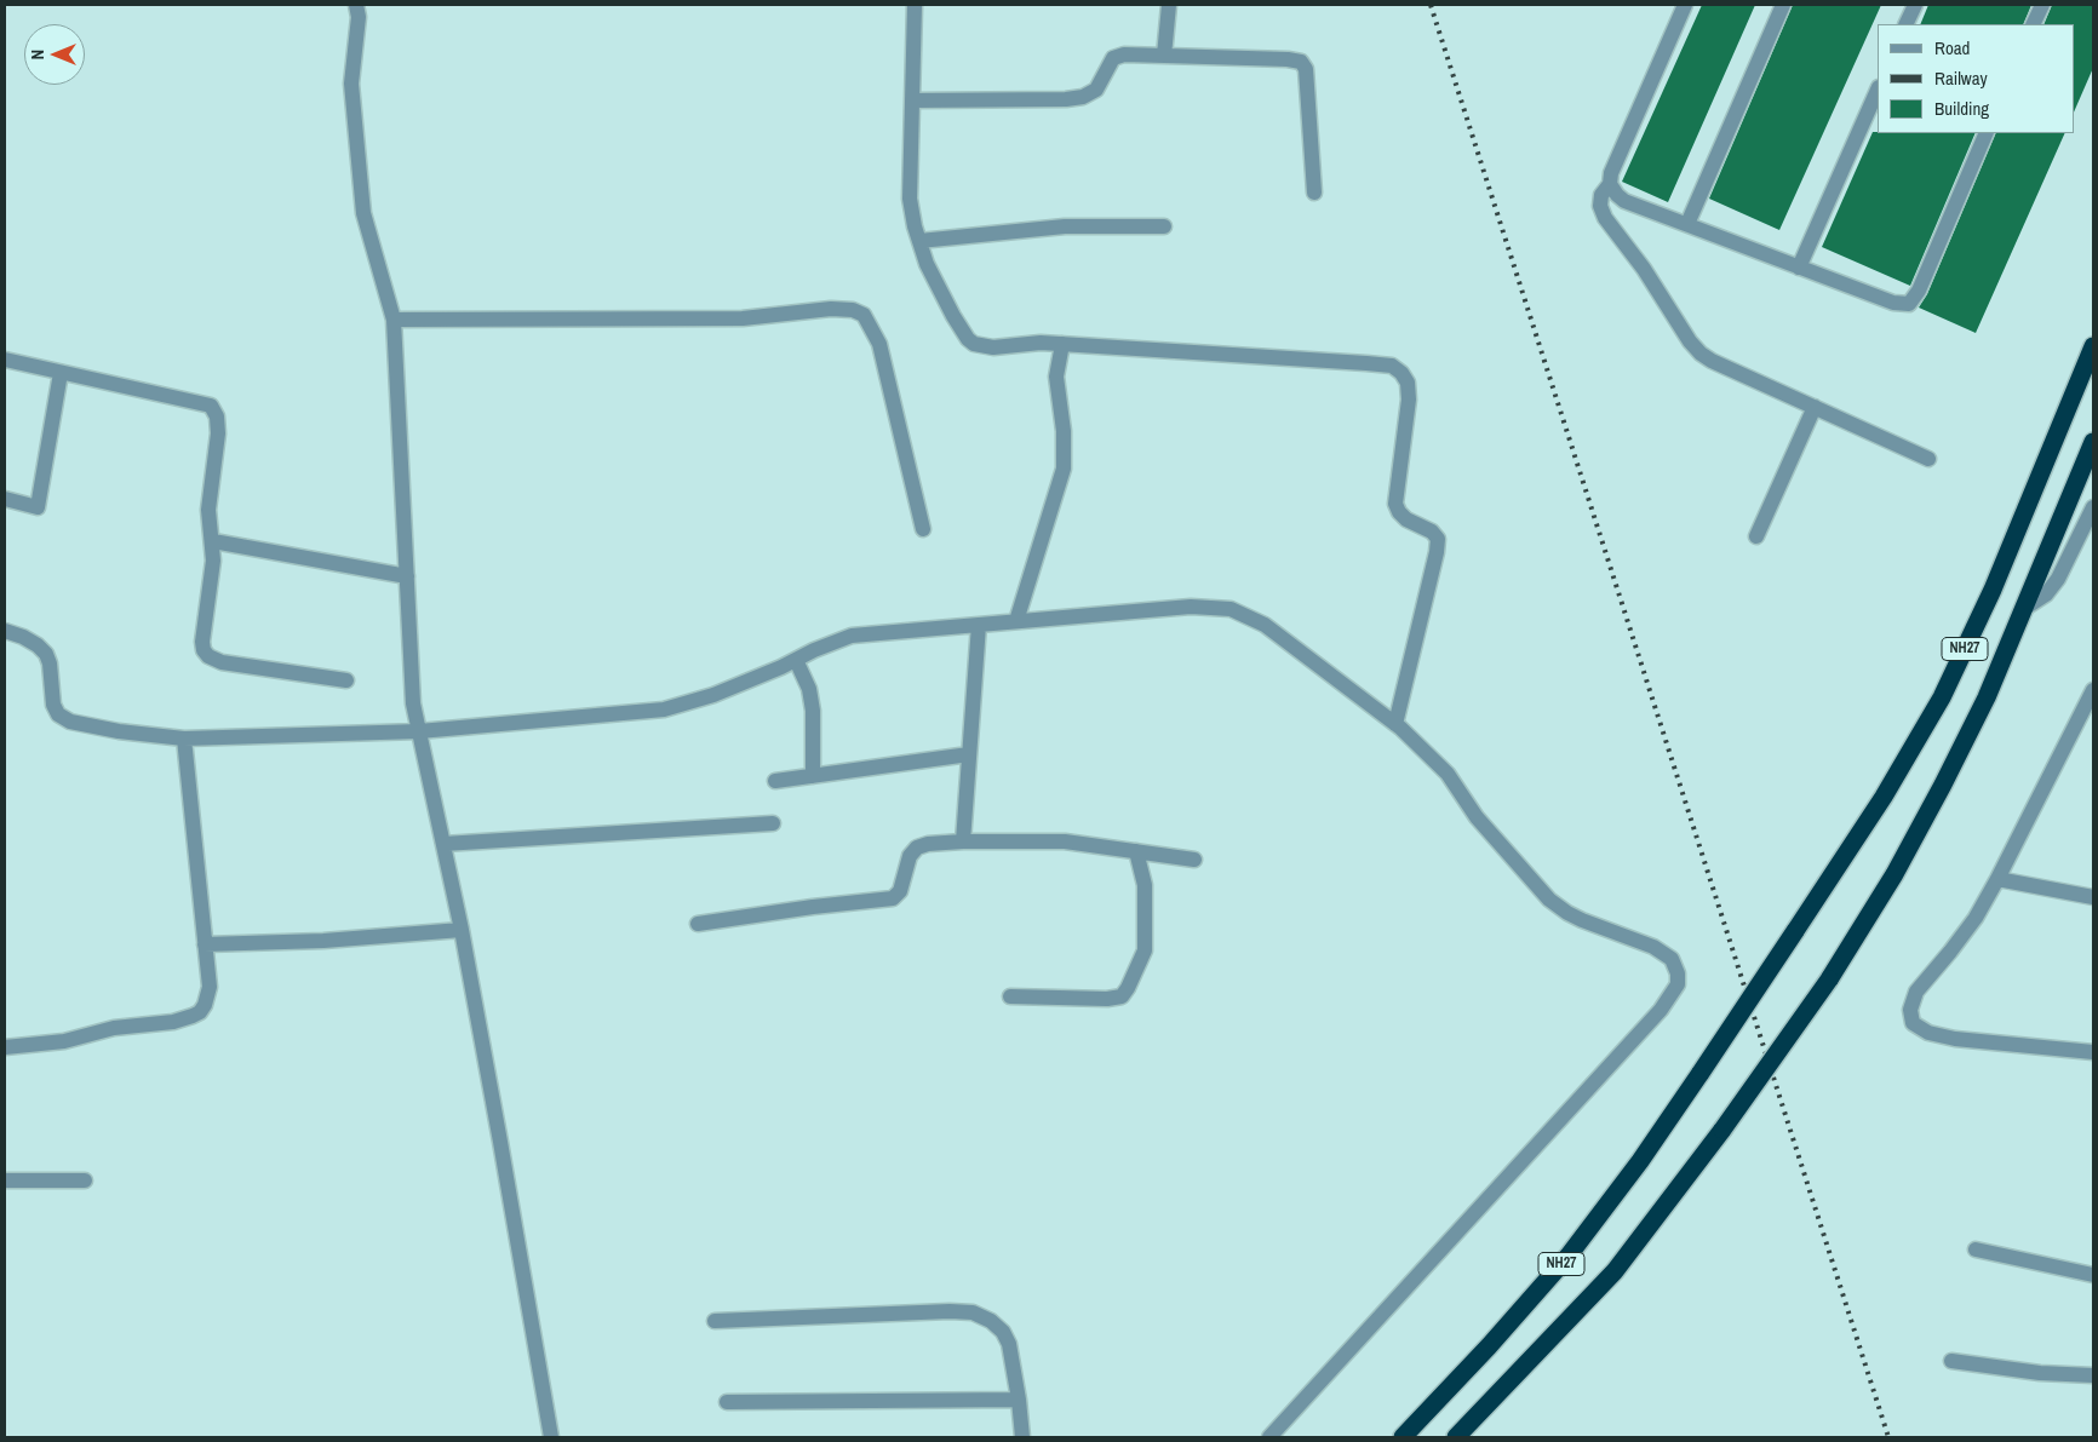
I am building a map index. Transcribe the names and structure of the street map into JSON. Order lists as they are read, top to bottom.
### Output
{
  "streets": {
    "highway": ["NH27"]
  },
  "legend": ["Road", "Railway", "Building"],
  "north": "left"
}
